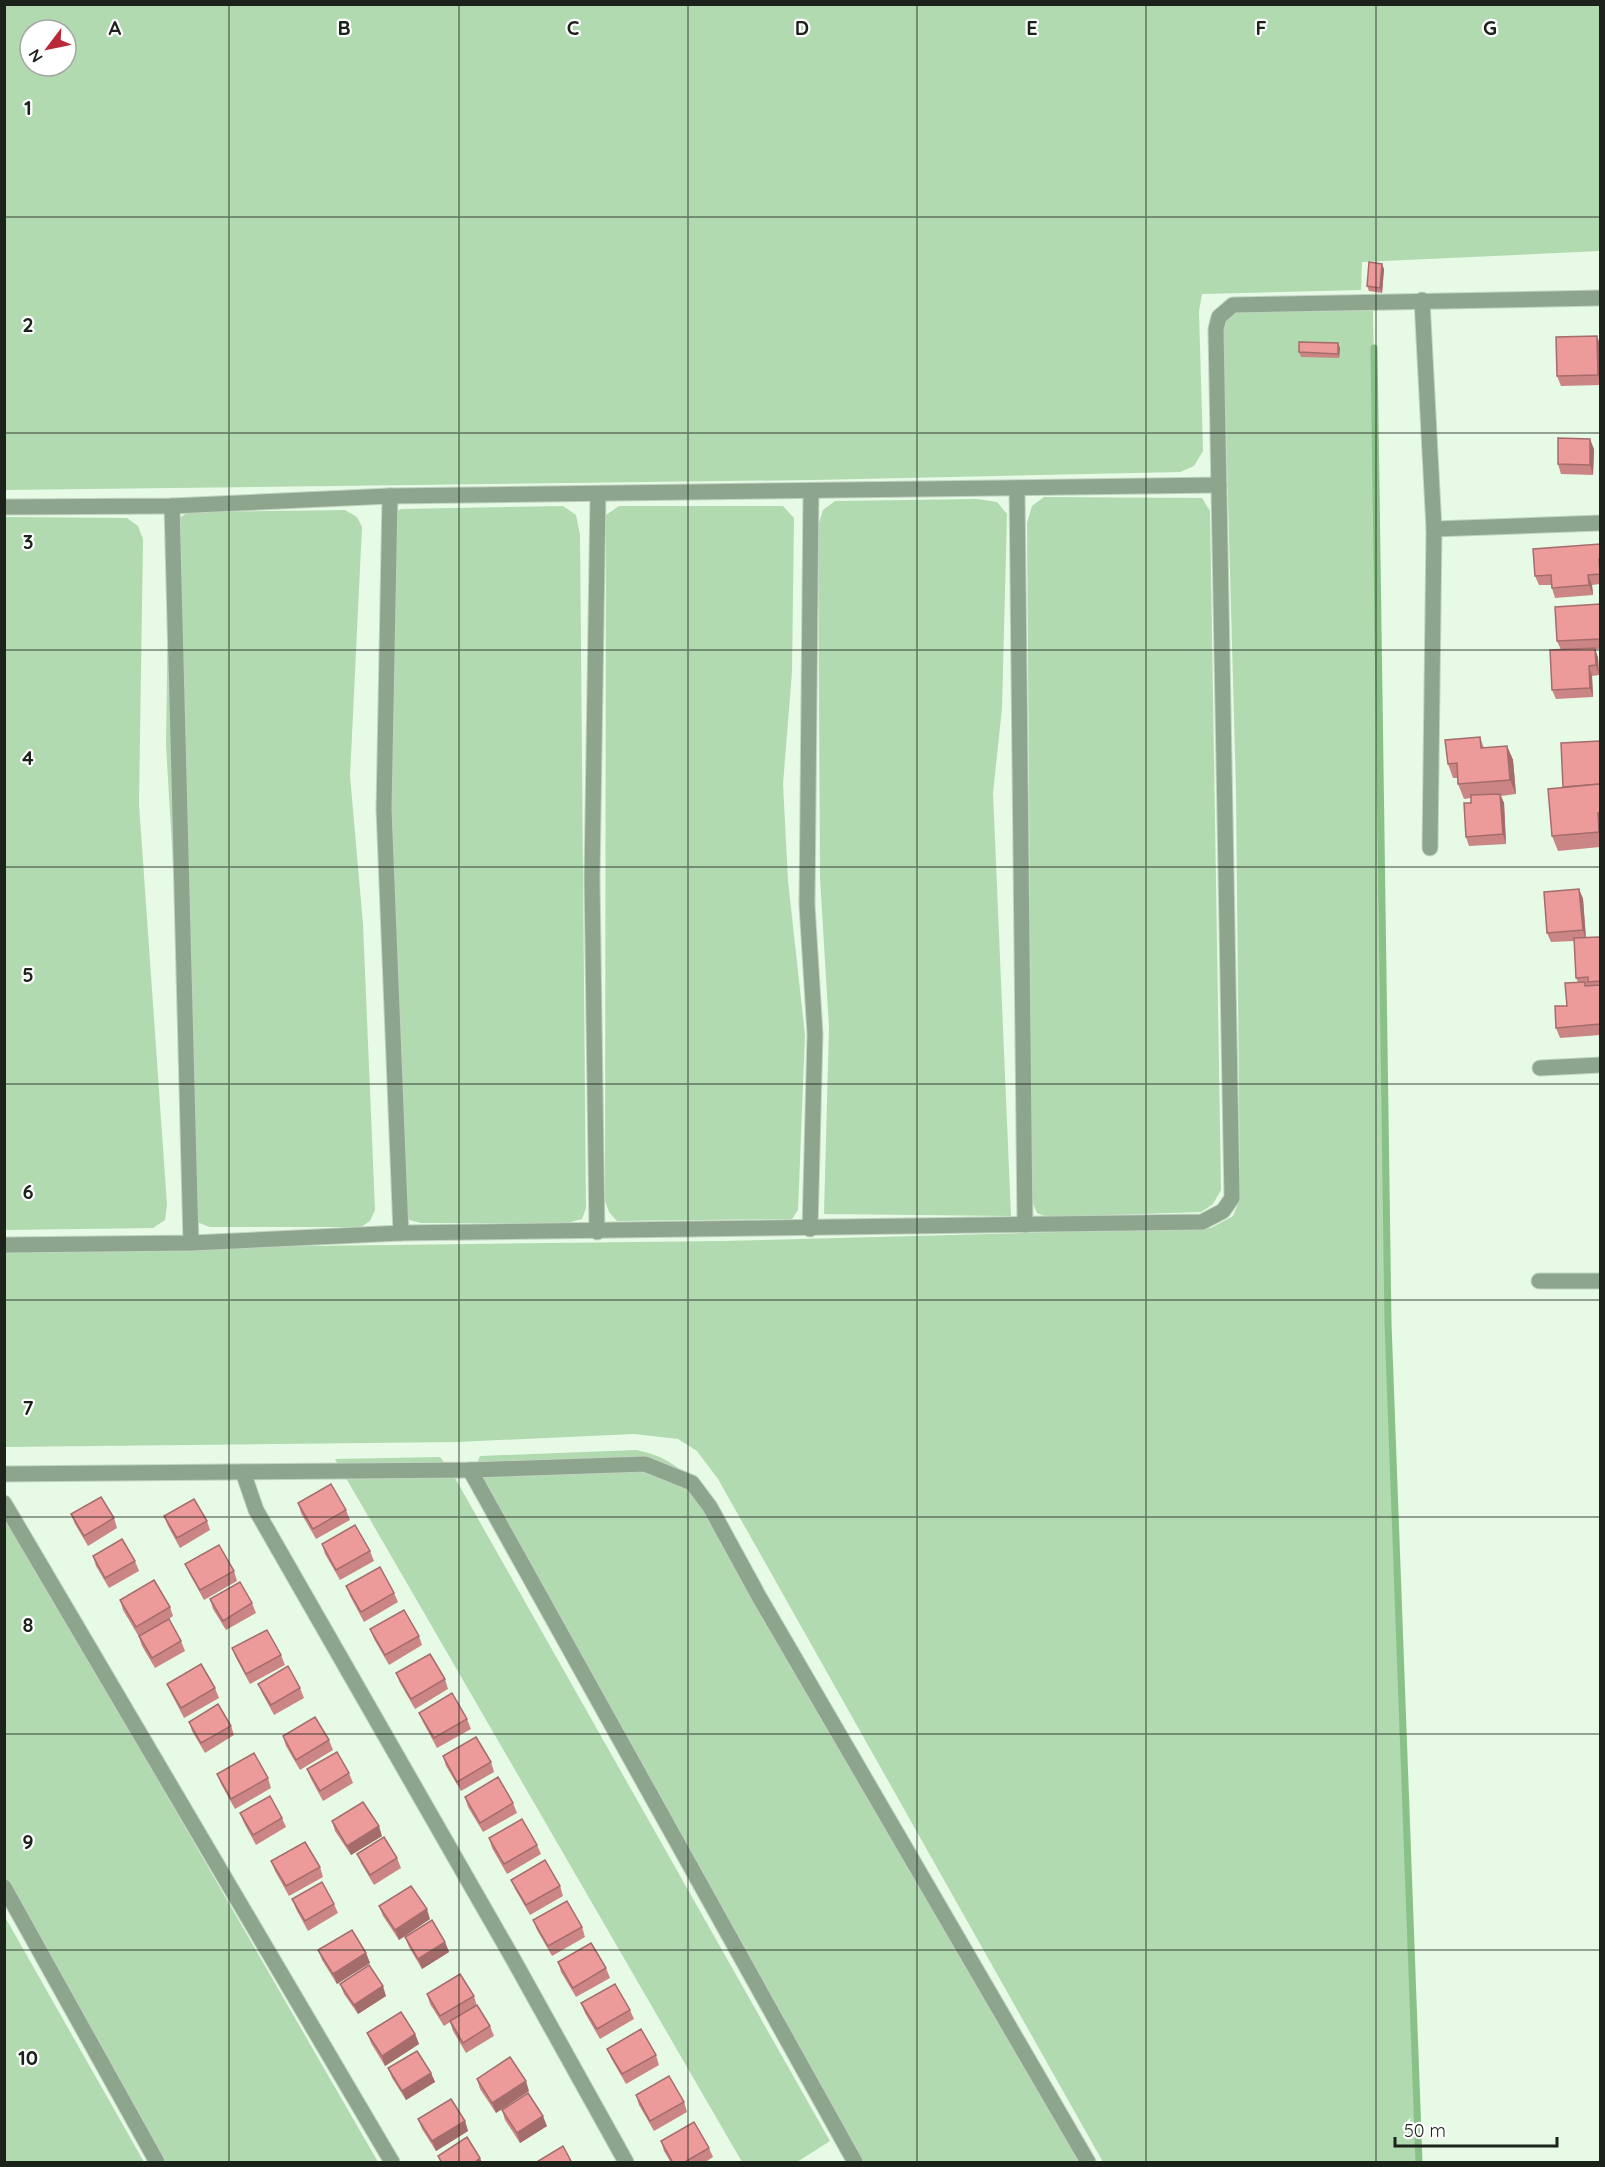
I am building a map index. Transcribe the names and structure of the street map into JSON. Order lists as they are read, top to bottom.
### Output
{
  "scale_bar": "50 m",
  "north": "bottom left",
  "grid": {
    "columns": [
      "A",
      "B",
      "C",
      "D",
      "E",
      "F",
      "G"
    ],
    "rows": [
      "1",
      "2",
      "3",
      "4",
      "5",
      "6",
      "7",
      "8",
      "9",
      "10"
    ]
  }
}
